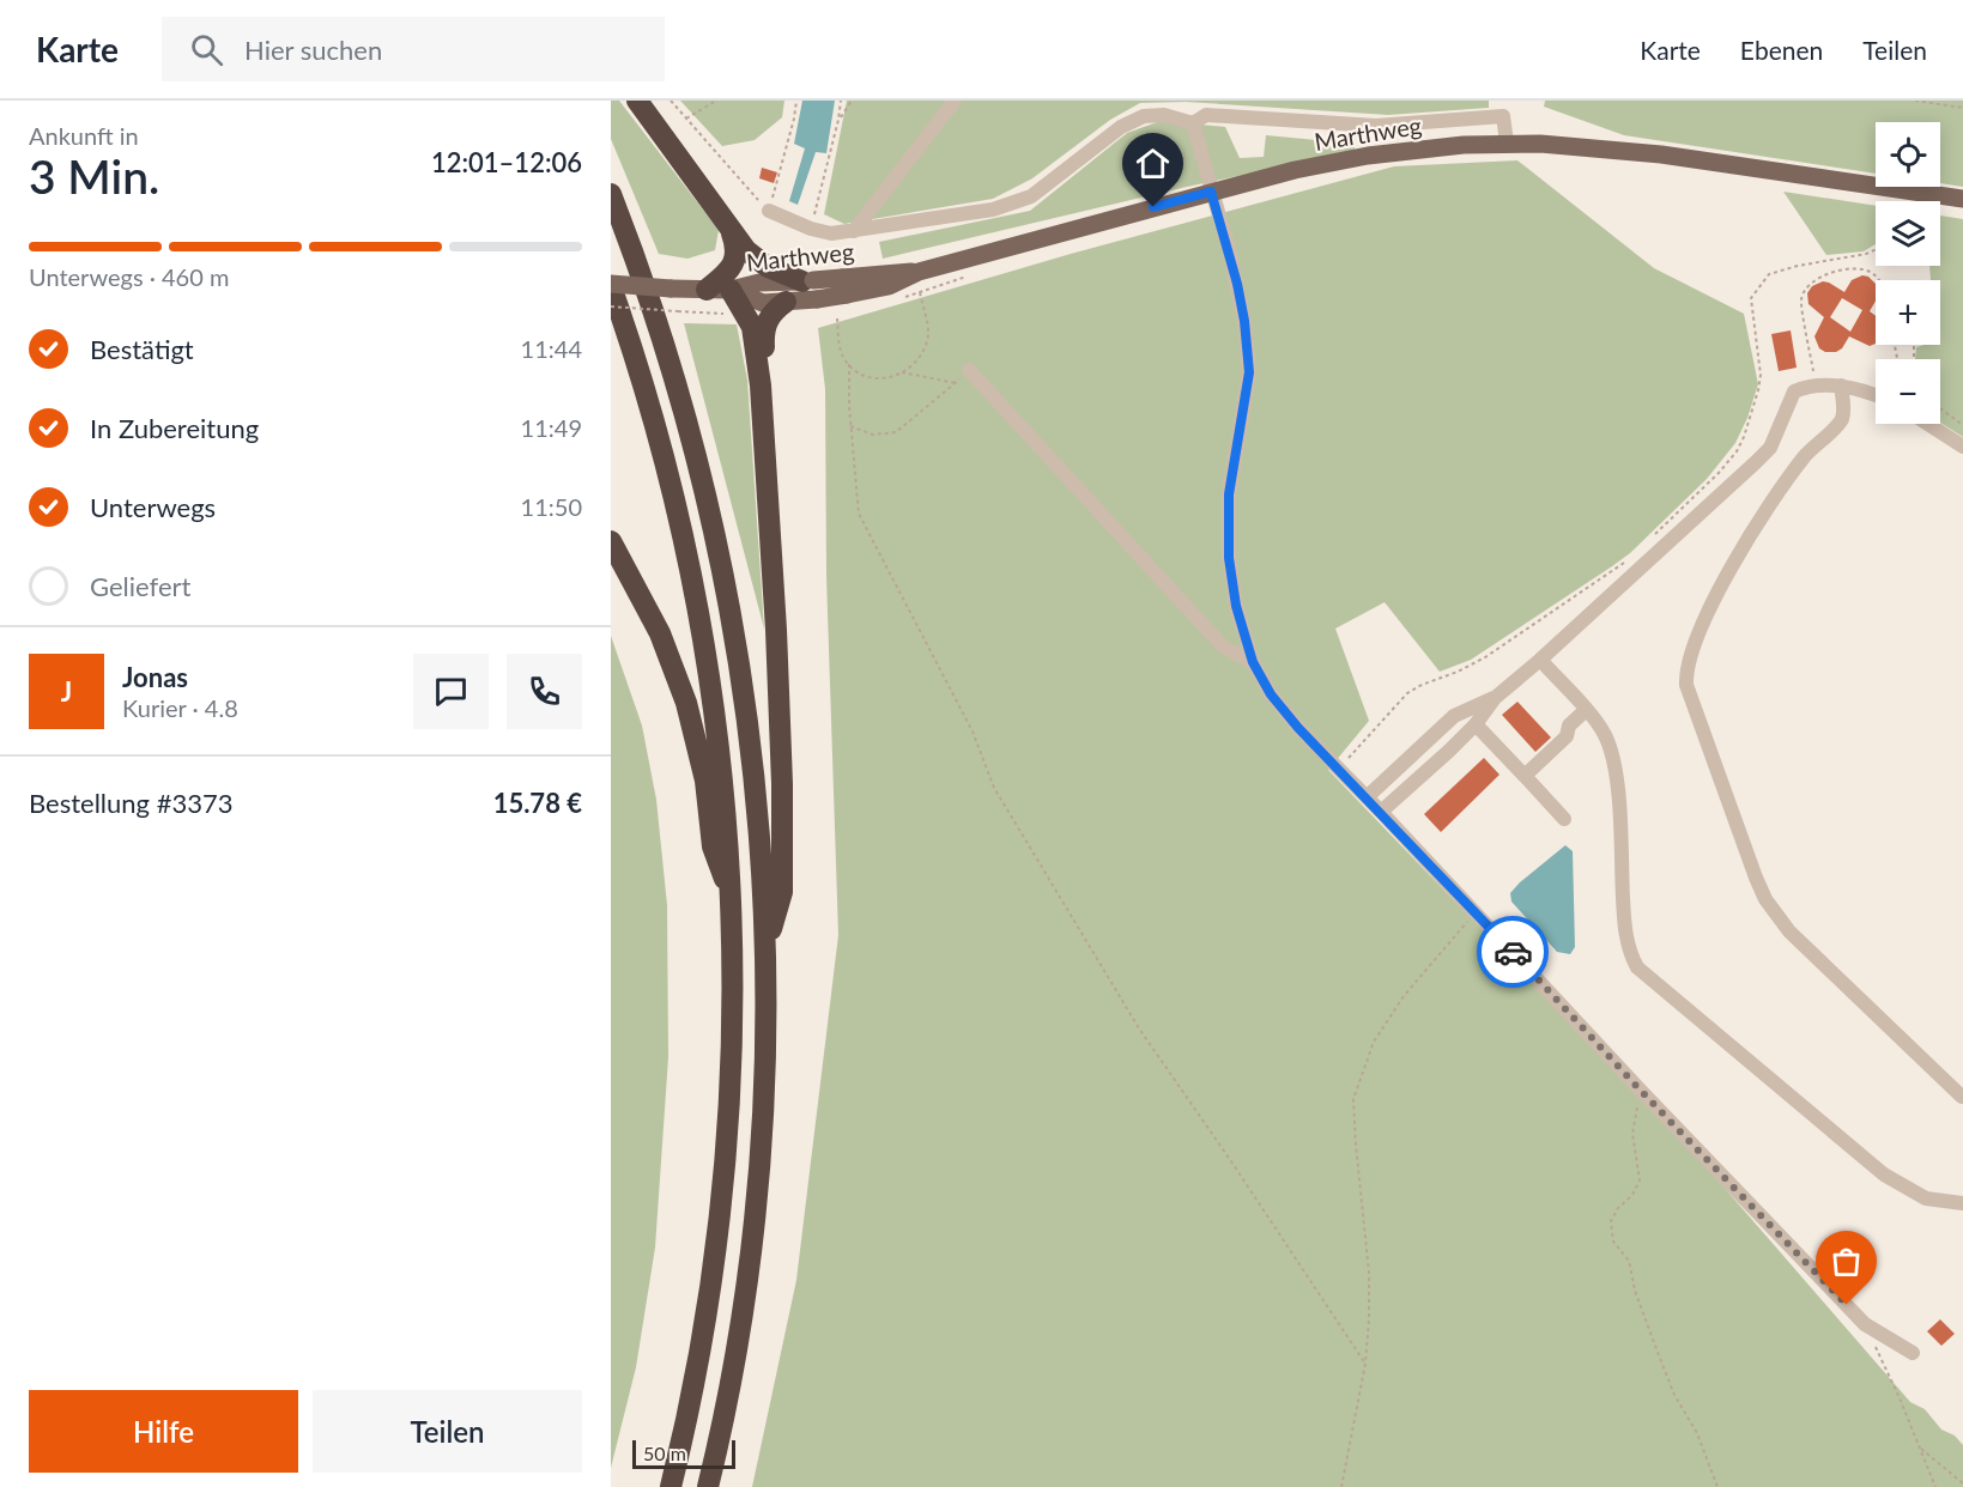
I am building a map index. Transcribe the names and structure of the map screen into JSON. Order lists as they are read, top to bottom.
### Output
{
  "streets": {
    "main road": ["Marthweg"]
  },
  "scale_bar": "50 m",
  "page": {
    "header": "Karte",
    "search": "Hier suchen",
    "nav": ["Karte", "Ebenen", "Teilen"],
    "heading": ["3 Min.", "Ankunft in", "12:01–12:06"],
    "panel": [
      "Jonas",
      "Kurier · 4.8",
      "Bestellung #3373",
      "15.78 €"
    ],
    "map_buttons": ["+", "−"],
    "bar": "Unterwegs · 460 m",
    "list": [
      ["Bestätigt", "11:44"],
      ["In Zubereitung", "11:49"],
      ["Unterwegs", "11:50"],
      "Geliefert"
    ],
    "round": "J",
    "buttons": ["Hilfe", "Teilen"],
    "scale": "50 m"
  }
}
